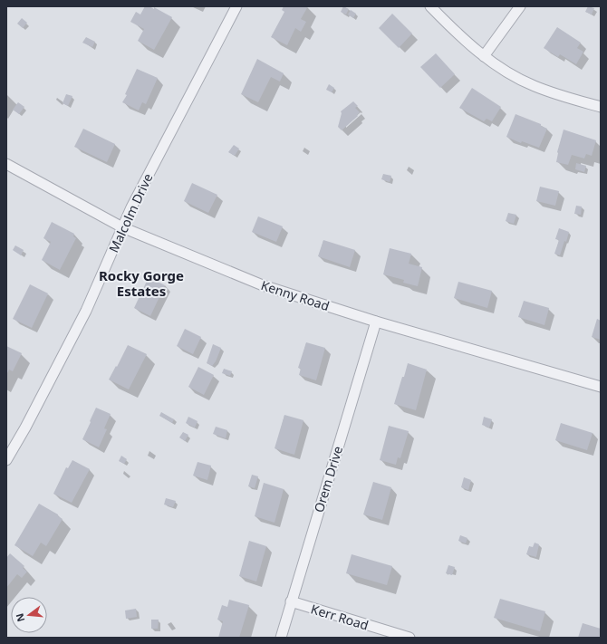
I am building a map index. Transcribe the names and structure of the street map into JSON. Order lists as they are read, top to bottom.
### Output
{
  "streets": {
    "street": [
      "Malcolm Drive",
      "Kenny Road",
      "Orem Drive",
      "Kerr Road"
    ]
  },
  "crossings": [
    ["Malcolm Drive", "Kenny Road"],
    ["Kenny Road", "Orem Drive"],
    ["Orem Drive", "Kerr Road"]
  ],
  "districts": ["Rocky Gorge Estates"],
  "north": "left"
}
